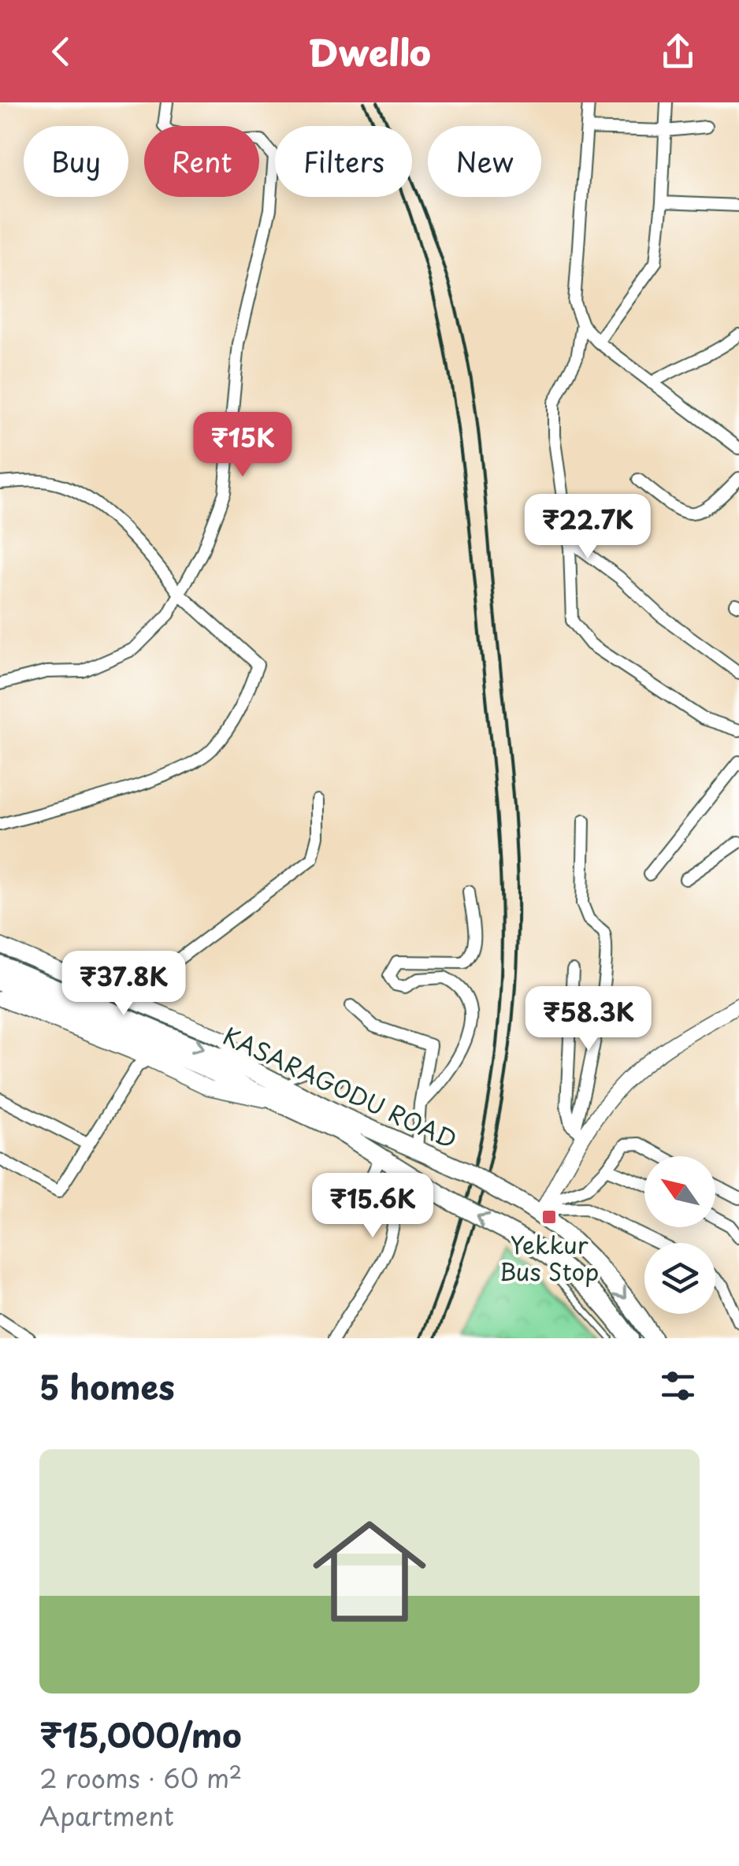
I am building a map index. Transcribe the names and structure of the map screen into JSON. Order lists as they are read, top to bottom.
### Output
{
  "streets": {
    "highway": ["KASARAGODU ROAD"]
  },
  "places": {
    "transit": ["Yekkur Bus Stop"]
  },
  "north": "top left",
  "page": {
    "header": "Dwello",
    "chip": [
      "Buy",
      "Rent",
      "Filters",
      "New"
    ],
    "price": [
      "₹15K",
      "₹22.7K",
      "₹37.8K",
      "₹58.3K",
      "₹15.6K"
    ],
    "heading": "5 homes",
    "list": [
      {
        "name": "₹15,000/mo",
        "note": "2 rooms · 60 m² · Apartment"
      }
    ]
  }
}
